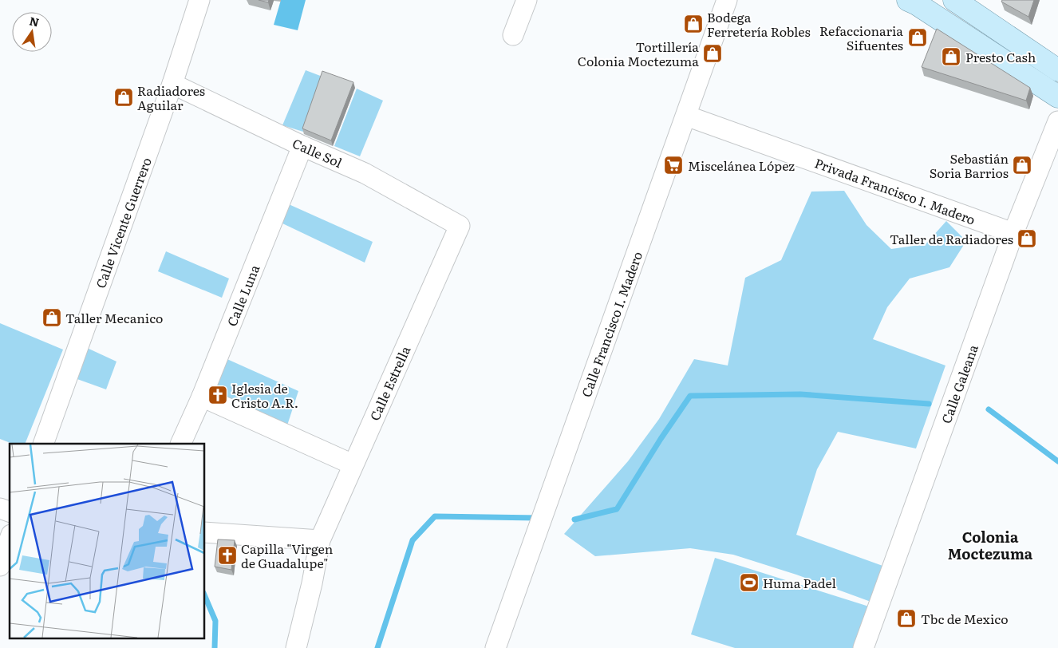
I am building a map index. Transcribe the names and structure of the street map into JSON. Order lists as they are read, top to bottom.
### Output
{
  "streets": {
    "street": [
      "Calle Sol",
      "Privada Francisco I. Madero",
      "Calle Vicente Guerrero",
      "Calle Luna",
      "Calle Francisco I. Madero",
      "Calle Estrella",
      "Calle Galeana"
    ]
  },
  "crossings": [
    ["Calle Sol", "Calle Vicente Guerrero"],
    ["Calle Sol", "Calle Luna"],
    ["Calle Sol", "Calle Estrella"],
    ["Privada Francisco I. Madero", "Calle Francisco I. Madero"],
    ["Privada Francisco I. Madero", "Calle Galeana"]
  ],
  "districts": ["Colonia Moctezuma"],
  "places": {
    "shop": [
      "Bodega Ferretería Robles",
      "Refaccionaria Sifuentes",
      "Tortillería Colonia Moctezuma",
      "Presto Cash",
      "Radiadores Aguilar",
      "Sebastián Soria Barrios",
      "Taller de Radiadores",
      "Taller Mecanico",
      "Tbc de Mexico"
    ],
    "supermarket": ["Miscelánea López"],
    "church": ["Iglesia de Cristo A.R.", "Capilla \"Virgen de Guadalupe\""],
    "sports": ["Huma Padel"]
  },
  "north": "top"
}
